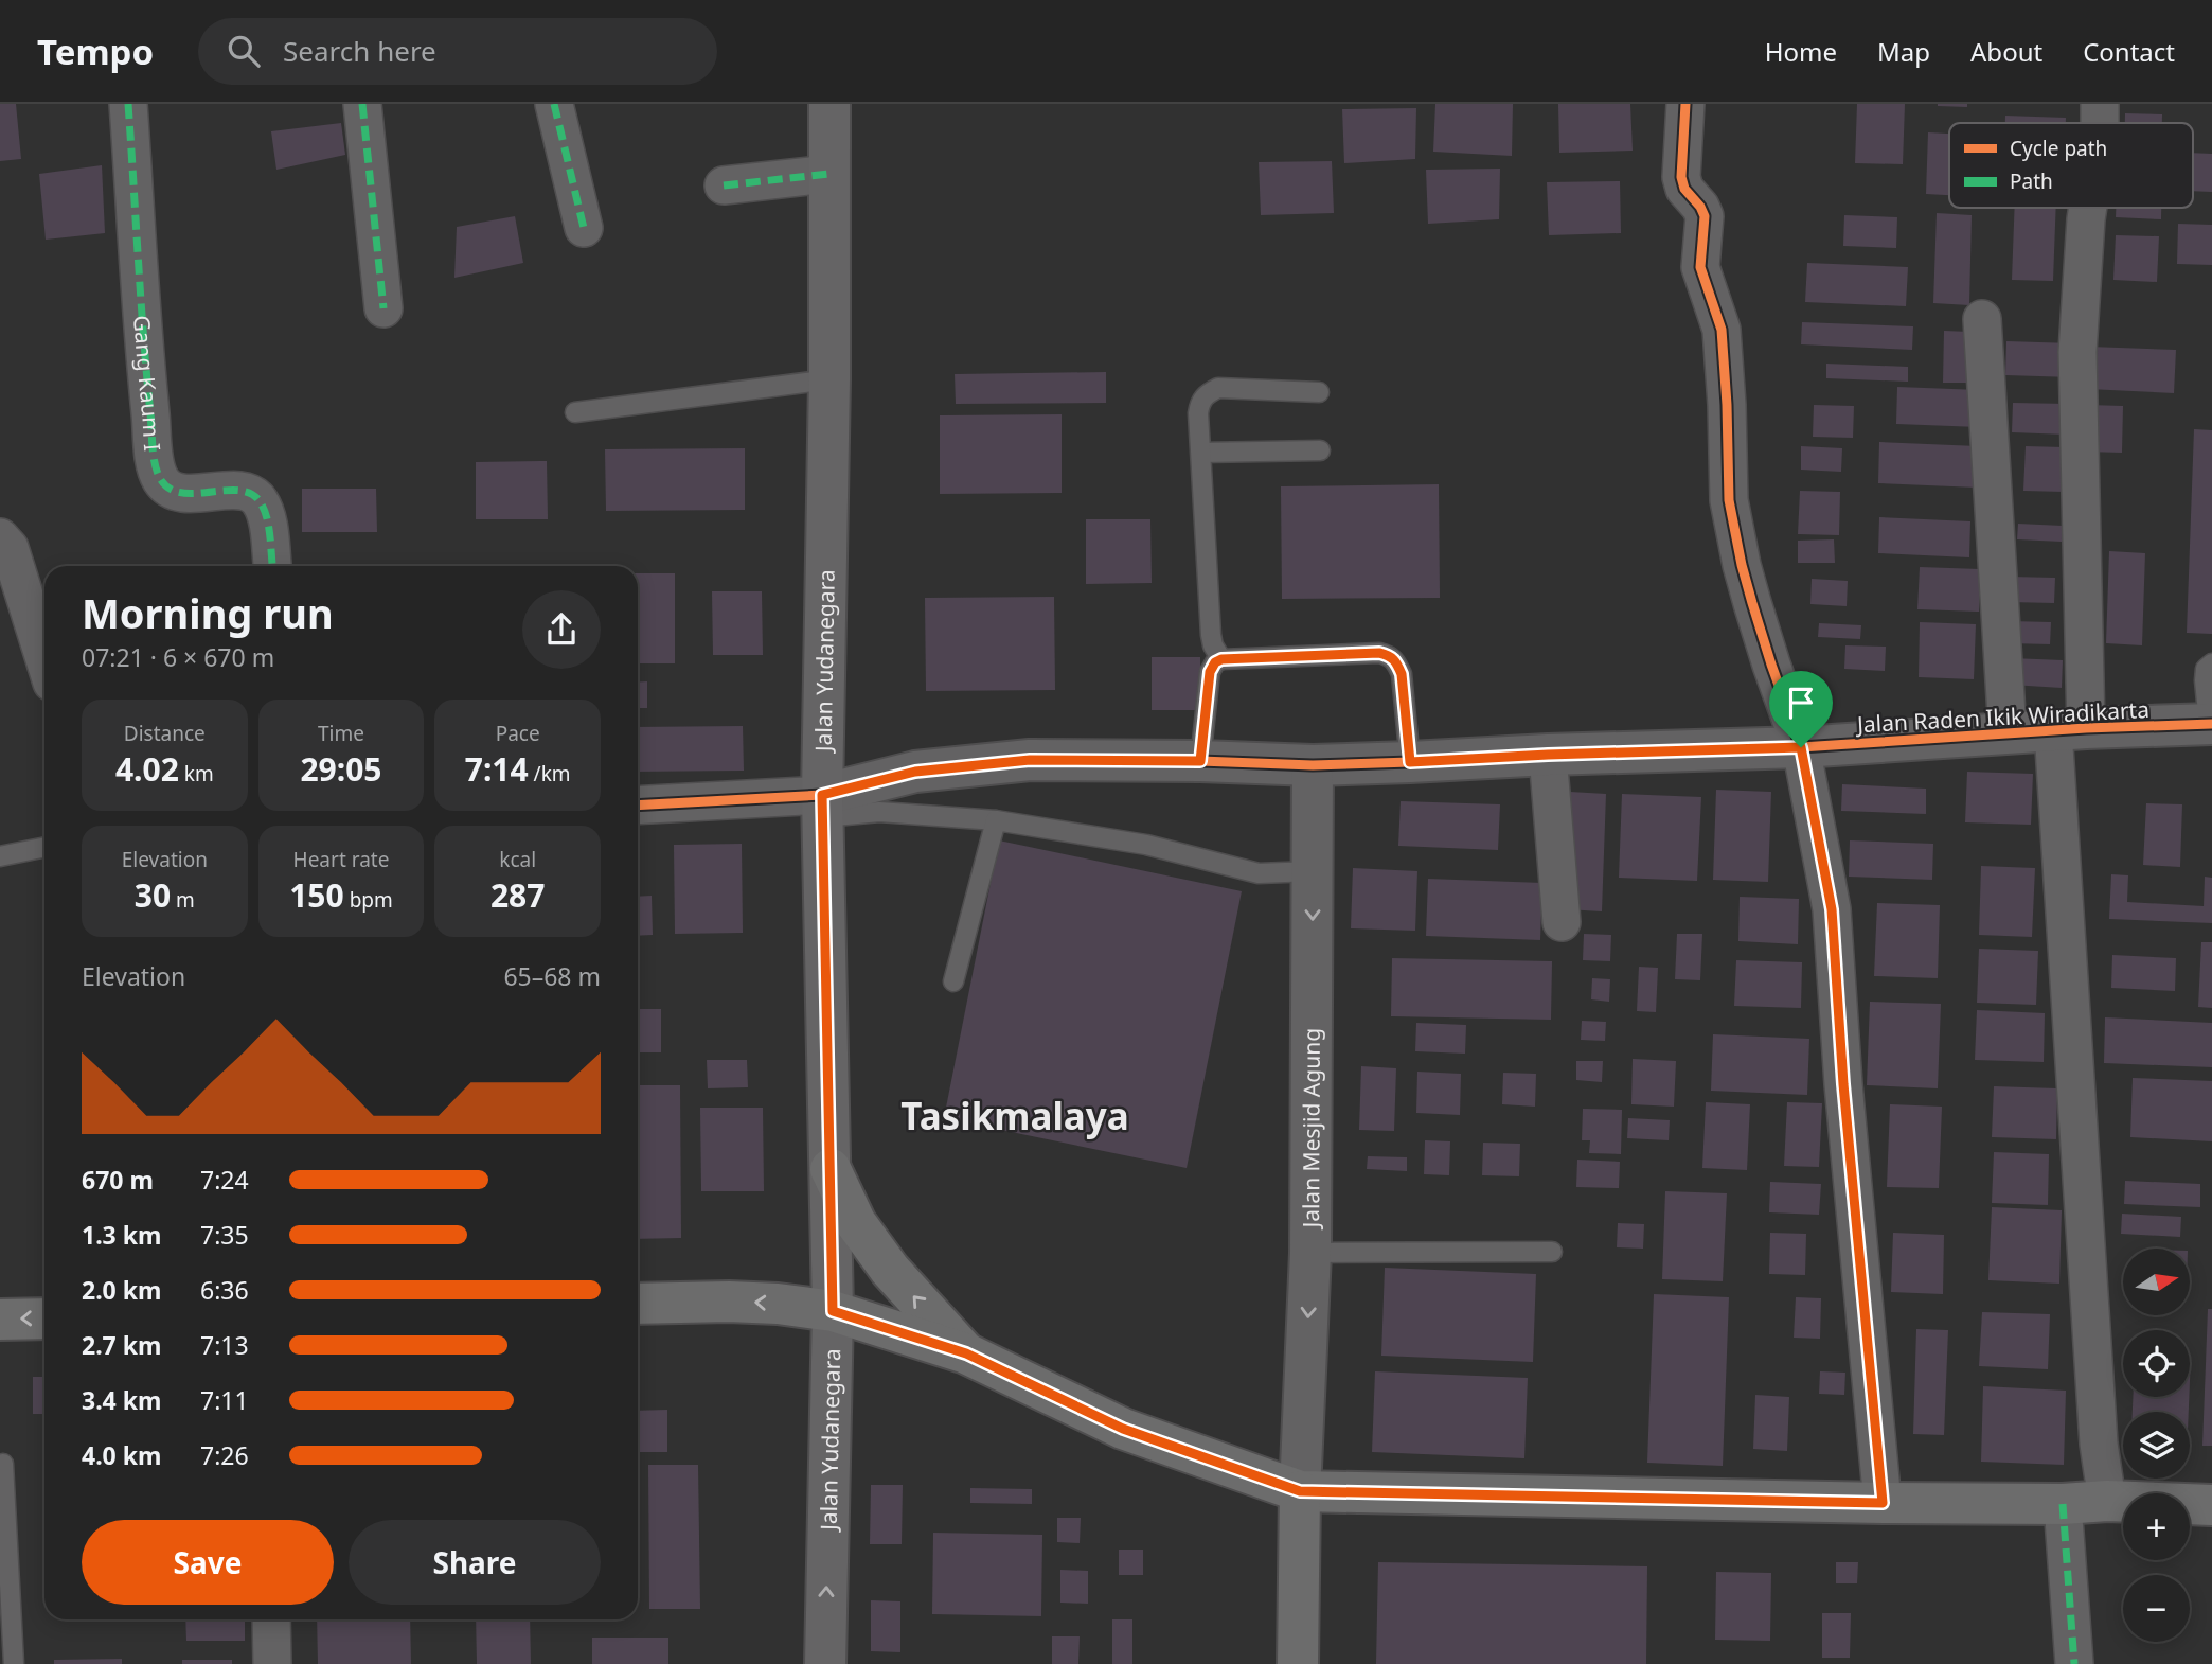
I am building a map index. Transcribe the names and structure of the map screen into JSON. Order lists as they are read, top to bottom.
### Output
{
  "streets": {
    "main road": ["Jalan Yudanegara"],
    "street": ["Gang Kaum I", "Jalan Raden Ikik Wiradikarta", "Jalan Mesjid Agung"]
  },
  "crossings": [
    ["Jalan Yudanegara", "Jalan Raden Ikik Wiradikarta"],
    ["Jalan Raden Ikik Wiradikarta", "Jalan Mesjid Agung"]
  ],
  "one_way": ["Jalan Mesjid Agung"],
  "districts": ["Tasikmalaya"],
  "legend": ["Cycle path", "Path"],
  "north": "right",
  "page": {
    "header": "Tempo",
    "search": "Search here",
    "nav": [
      "Home",
      "Map",
      "About",
      "Contact"
    ],
    "heading": ["Morning run", "07:21 · 6 × 670 m"],
    "stats": [
      ["Distance", "4.02 km"],
      ["Time", "29:05"],
      ["Pace", "7:14 /km"],
      ["Elevation", "30 m"],
      ["Heart rate", "150 bpm"],
      ["kcal", "287"]
    ],
    "chart": ["Elevation", "65–68 m"],
    "list": [
      {
        "name": "670 m",
        "note": "7:24"
      },
      {
        "name": "1.3 km",
        "note": "7:35"
      },
      {
        "name": "2.0 km",
        "note": "6:36"
      },
      {
        "name": "2.7 km",
        "note": "7:13"
      },
      {
        "name": "3.4 km",
        "note": "7:11"
      },
      {
        "name": "4.0 km",
        "note": "7:26"
      }
    ],
    "map_buttons": ["+", "−"],
    "buttons": ["Save", "Share"]
  }
}
